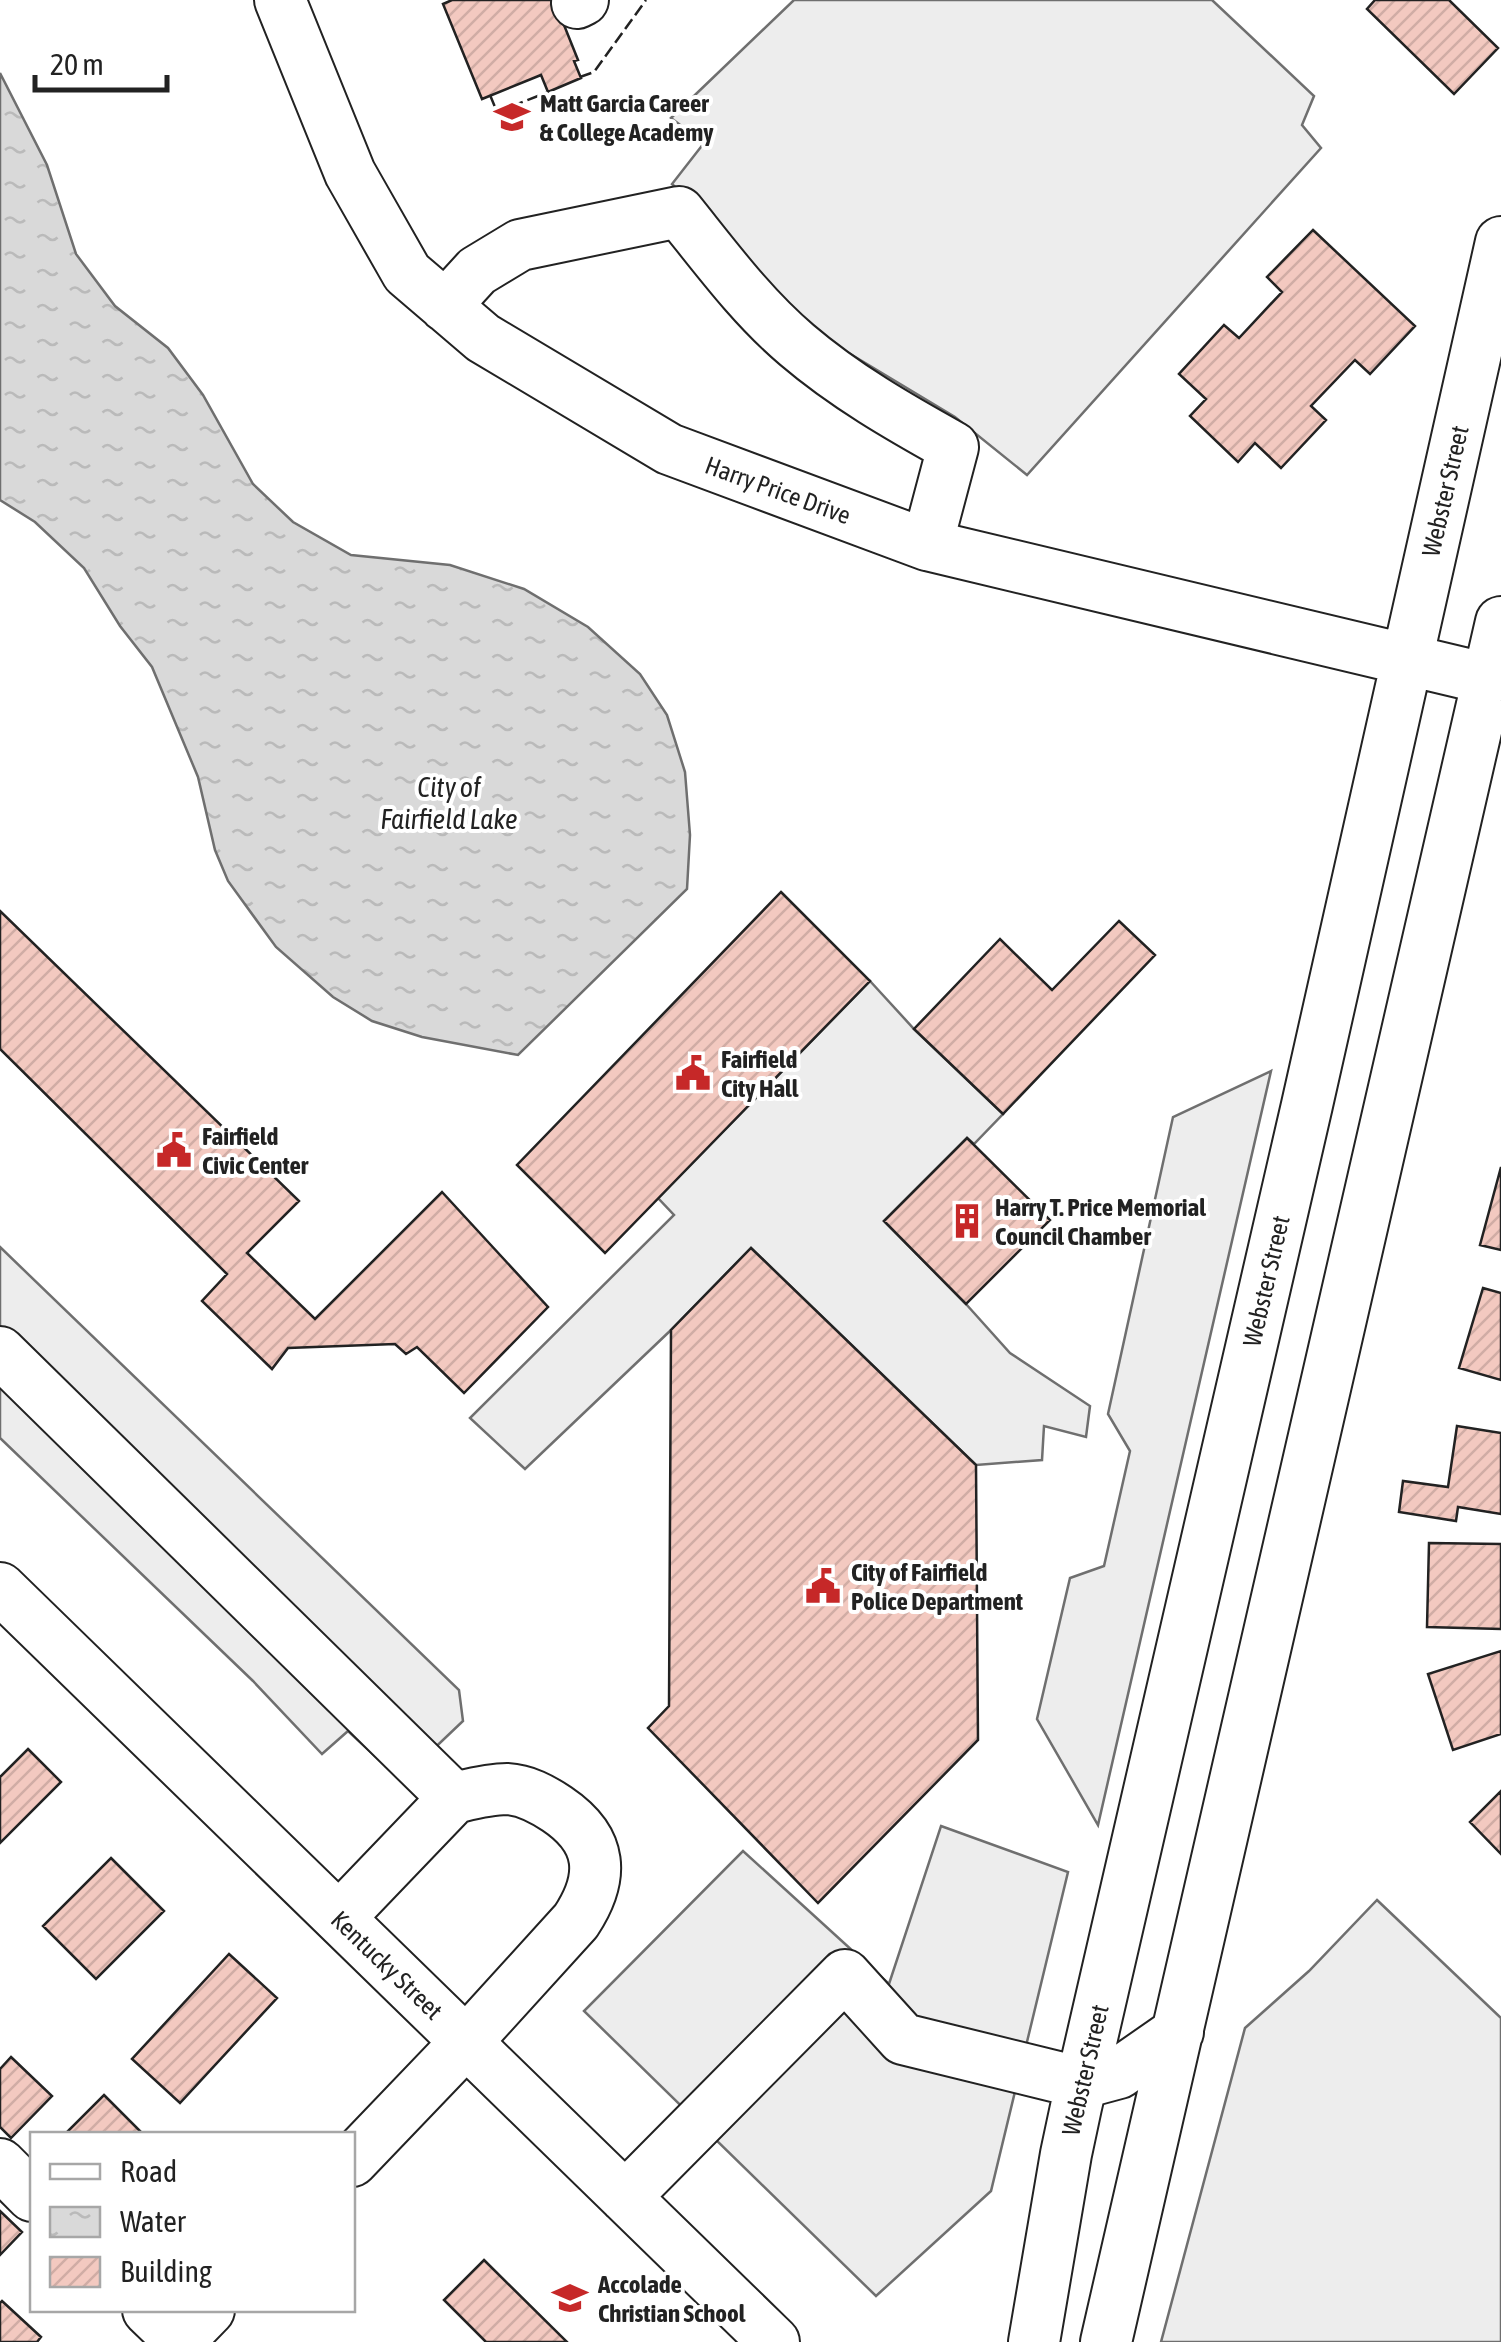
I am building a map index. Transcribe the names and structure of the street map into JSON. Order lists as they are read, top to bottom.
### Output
{
  "streets": {
    "street": ["Harry Price Drive", "Webster Street", "Kentucky Street"]
  },
  "crossings": [
    ["Harry Price Drive", "Webster Street"]
  ],
  "water": ["City of Fairfield Lake"],
  "places": {
    "school or university": ["Matt Garcia Career & College Academy", "Accolade Christian School"],
    "public building": ["Fairfield City Hall", "Fairfield Civic Center", "City of Fairfield Police Department"],
    "building": ["Harry T. Price Memorial Council Chamber"]
  },
  "legend": ["Road", "Water", "Building"],
  "scale_bar": "20 m"
}
